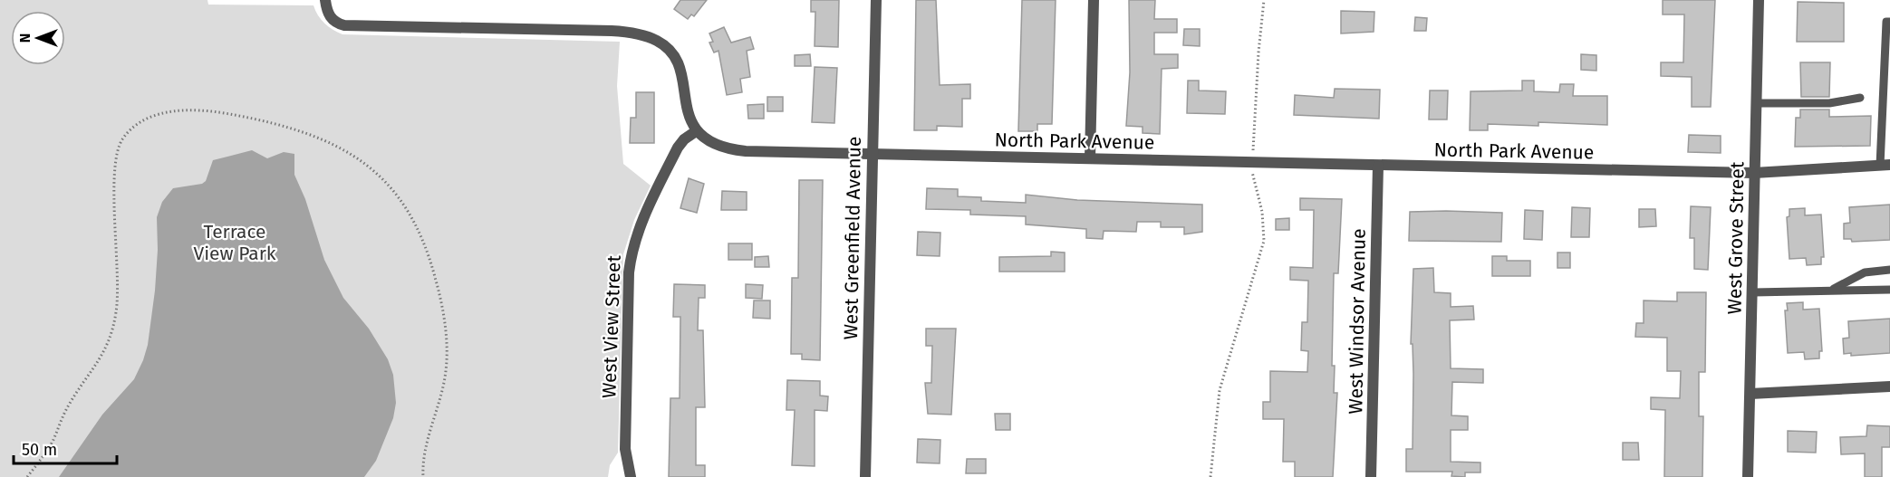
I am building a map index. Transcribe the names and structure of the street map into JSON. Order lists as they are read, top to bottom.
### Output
{
  "streets": {
    "street": [
      "North Park Avenue",
      "West Greenfield Avenue",
      "West Grove Street",
      "West Windsor Avenue",
      "West View Street"
    ]
  },
  "crossings": [
    ["North Park Avenue", "West Greenfield Avenue"],
    ["North Park Avenue", "West Grove Street"],
    ["North Park Avenue", "West Windsor Avenue"],
    ["North Park Avenue", "West View Street"]
  ],
  "parks": ["Terrace View Park"],
  "scale_bar": "50 m",
  "north": "left"
}
